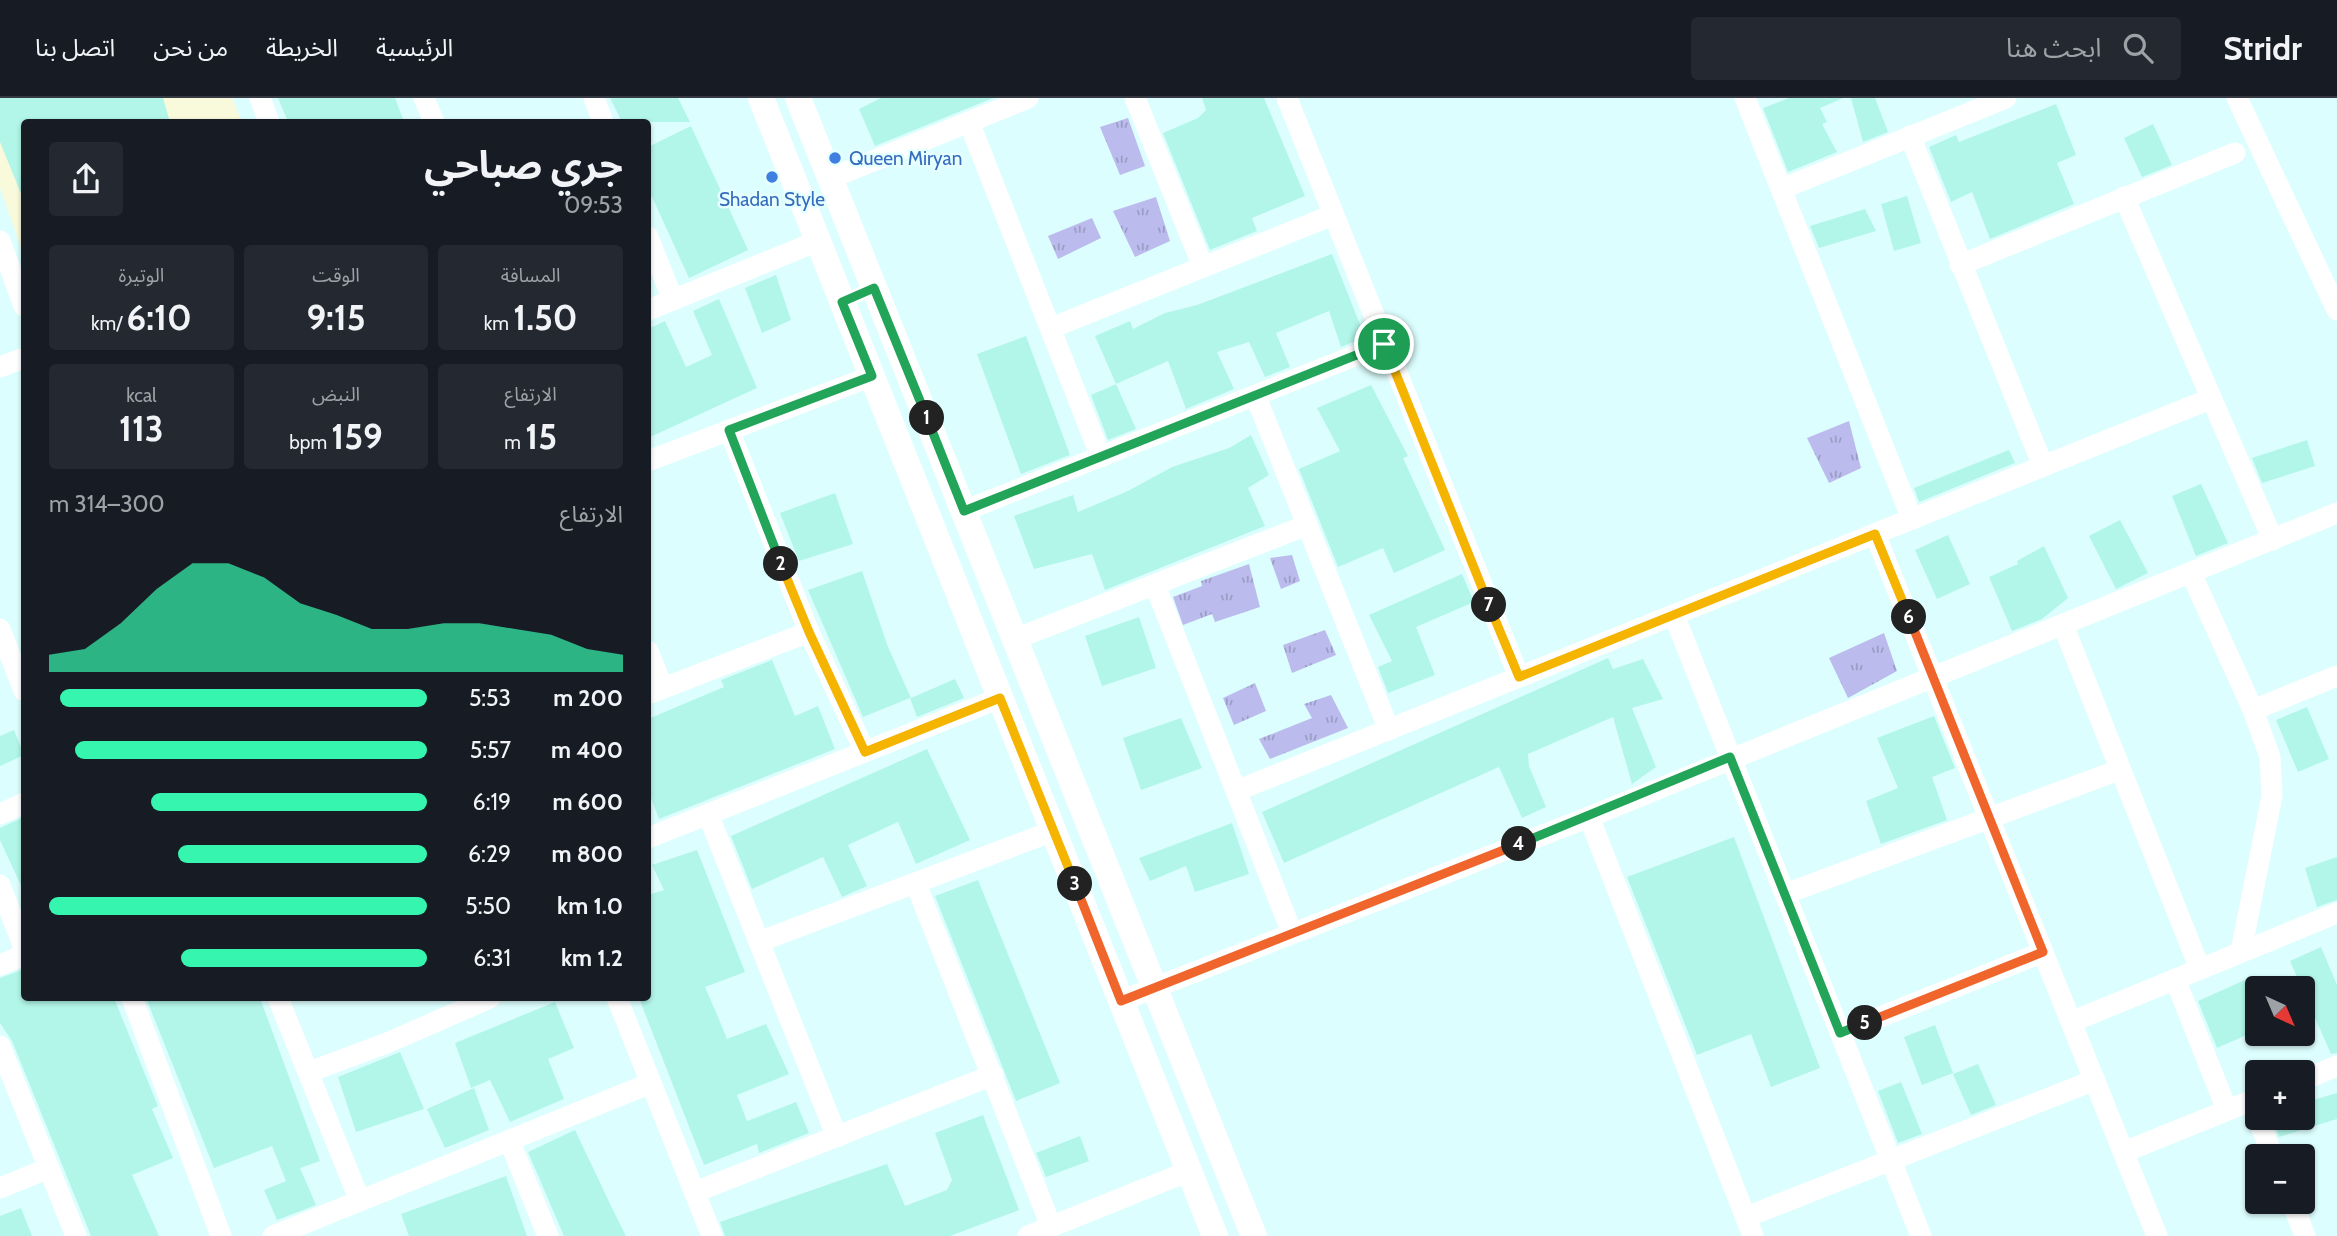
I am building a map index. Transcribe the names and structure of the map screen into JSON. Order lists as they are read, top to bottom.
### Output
{
  "places": ["Queen Miryan", "Shadan Style"],
  "north": "bottom right",
  "page": {
    "header": "Stridr",
    "search": "ابحث هنا",
    "nav": [
      "الرئيسية",
      "الخريطة",
      "من نحن",
      "اتصل بنا"
    ],
    "heading": ["جري صباحي", "09:53"],
    "stats": [
      ["المسافة", "1.50 km"],
      ["الوقت", "9:15"],
      ["الوتيرة", "6:10 /km"],
      ["الارتفاع", "15 m"],
      ["النبض", "159 bpm"],
      ["kcal", "113"]
    ],
    "pins": [
      "1",
      "2",
      "7",
      "6",
      "4",
      "3",
      "5"
    ],
    "chart": ["الارتفاع", "300–314 m"],
    "list": [
      {
        "name": "200 m",
        "note": "5:53"
      },
      {
        "name": "400 m",
        "note": "5:57"
      },
      {
        "name": "600 m",
        "note": "6:19"
      },
      {
        "name": "800 m",
        "note": "6:29"
      },
      {
        "name": "1.0 km",
        "note": "5:50"
      },
      {
        "name": "1.2 km",
        "note": "6:31"
      }
    ],
    "map_buttons": ["+", "−"]
  }
}
